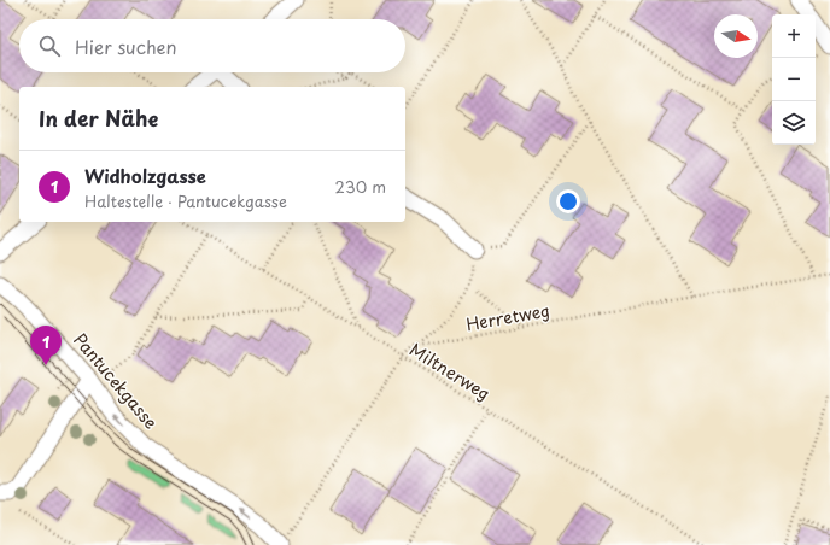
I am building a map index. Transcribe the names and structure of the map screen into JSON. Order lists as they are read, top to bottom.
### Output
{
  "streets": {
    "street": ["Pantucekgasse"],
    "path": ["Herretweg", "Miltnerweg"]
  },
  "one_way": ["Pantucekgasse"],
  "north": "right",
  "page": {
    "map_buttons": ["+", "−"],
    "search": "Hier suchen",
    "heading": "In der Nähe",
    "list": [
      {
        "mark": "1",
        "name": "Widholzgasse",
        "note": "Haltestelle · Pantucekgasse",
        "value": "230 m"
      }
    ],
    "pins": "1"
  }
}
